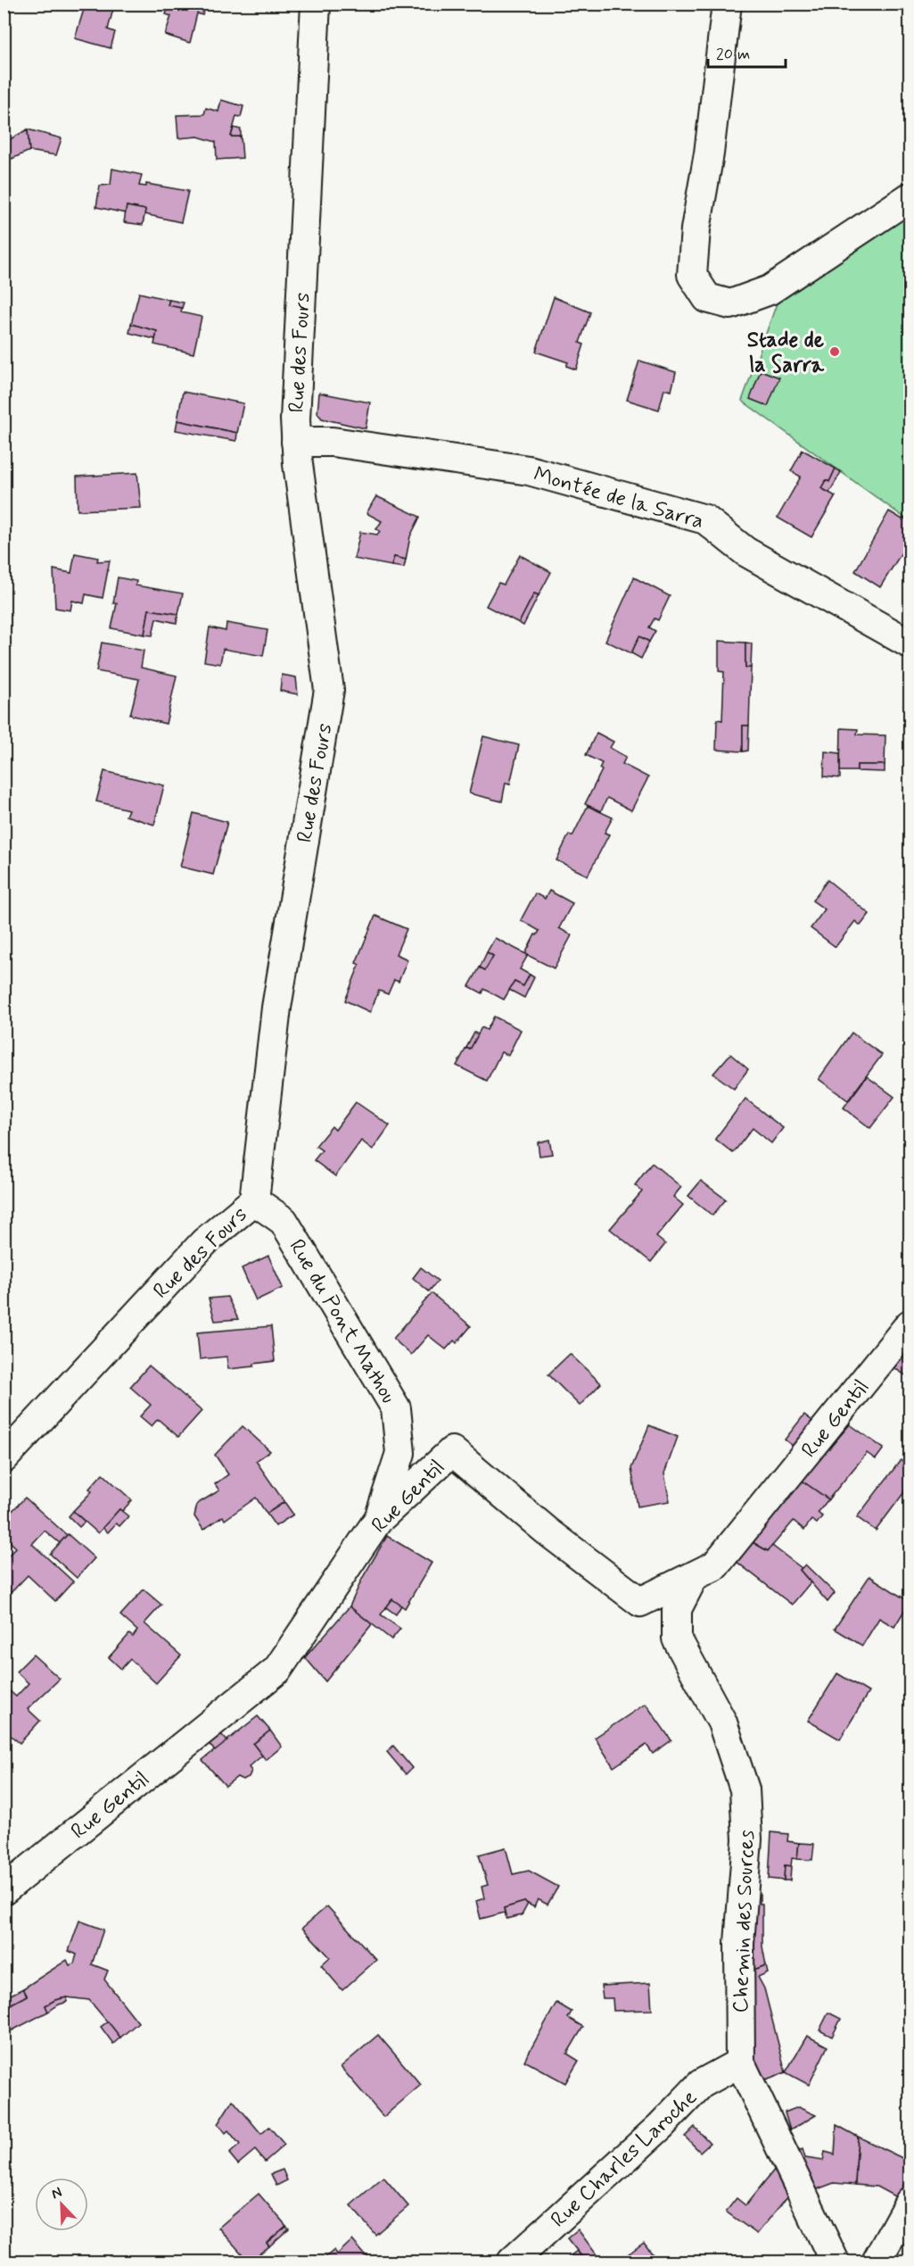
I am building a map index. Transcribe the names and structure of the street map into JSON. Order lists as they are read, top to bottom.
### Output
{
  "streets": {
    "street": [
      "Rue des Fours",
      "Montée de la Sarra",
      "Rue du Pont Mathou",
      "Rue Gentil",
      "Chemin des Sources",
      "Rue Charles Laroche"
    ]
  },
  "crossings": [
    ["Rue des Fours", "Montée de la Sarra"],
    ["Rue des Fours", "Rue du Pont Mathou"],
    ["Rue du Pont Mathou", "Rue Gentil"],
    ["Rue Gentil", "Chemin des Sources"],
    ["Chemin des Sources", "Rue Charles Laroche"]
  ],
  "places": ["Stade de la Sarra"],
  "scale_bar": "20 m",
  "north": "top left"
}
